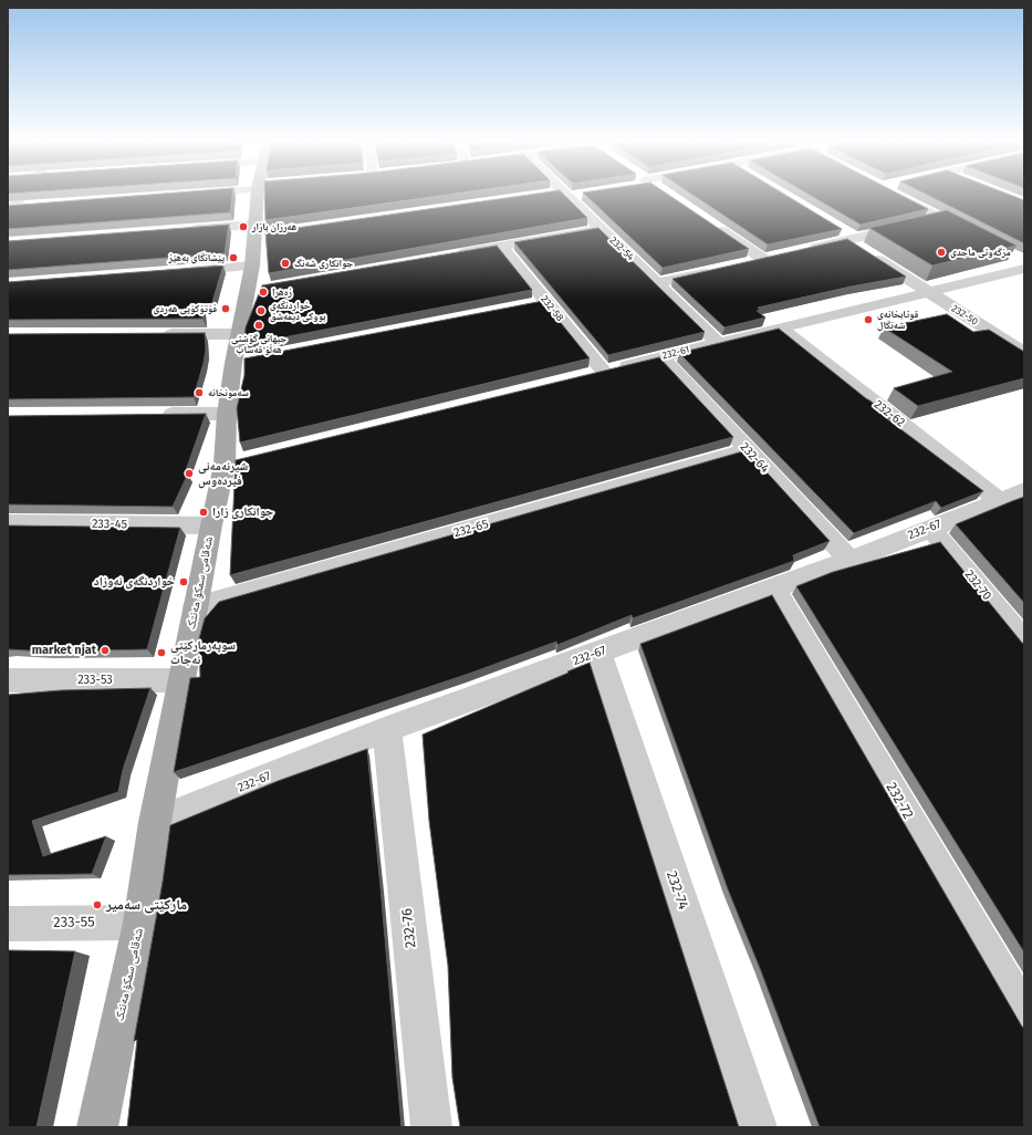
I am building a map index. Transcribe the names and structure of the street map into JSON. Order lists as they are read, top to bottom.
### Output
{
  "streets": {
    "main road": ["شەقامی سمکۆ مەنتک"],
    "street": [
      "232-54",
      "232-58",
      "232-50",
      "232-61",
      "232-62",
      "232-64",
      "233-45",
      "232-65",
      "232-67",
      "232-70",
      "233-53",
      "232-72",
      "232-74",
      "233-55",
      "232-76"
    ]
  },
  "crossings": [
    ["232-54", "232-61"],
    ["232-58", "232-61"],
    ["232-50", "232-61"],
    ["232-61", "232-62"],
    ["232-61", "232-64"],
    ["232-62", "232-67"],
    ["232-64", "232-65"],
    ["232-64", "232-67"],
    ["233-45", "شەقامی سمکۆ مەنتک"],
    ["232-65", "شەقامی سمکۆ مەنتک"],
    ["232-67", "شەقامی سمکۆ مەنتک"],
    ["232-67", "232-70"],
    ["232-67", "232-72"],
    ["232-67", "232-74"],
    ["232-67", "232-76"],
    ["شەقامی سمکۆ مەنتک", "233-53"],
    ["شەقامی سمکۆ مەنتک", "233-55"]
  ],
  "places": [
    "هەرزان بازاڕ",
    "مزگەوتی ماجدی",
    "پێشانگای بەهێز",
    "جوانکاری شەنگ",
    "زەهرا",
    "فۆتۆکۆپی هەردی",
    "خواردنگەی بووکی دیمەشق",
    "قوتابخانەی شەنگال",
    "جیهانی گۆشتی هەڵۆ قەساب",
    "سەمونخانە",
    "شیرنەمەنی فیردەوس",
    "جوانکاری زارا",
    "خواردنگەی نەوزاد",
    "market njat",
    "سوپەرمارکێتی نەجات",
    "مارکێتی سەمیر"
  ]
}
